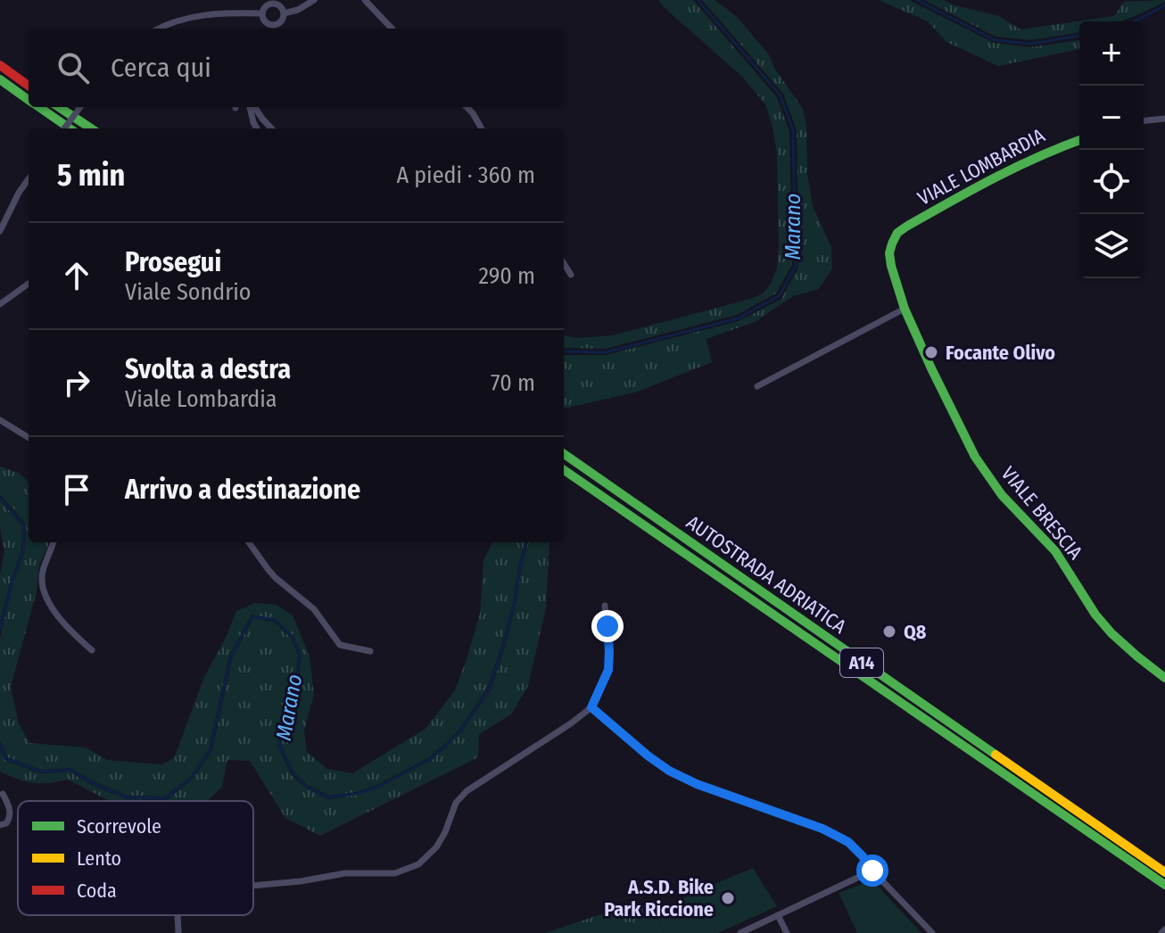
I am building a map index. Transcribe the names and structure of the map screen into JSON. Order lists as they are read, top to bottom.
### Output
{
  "streets": {
    "main road": [
      "VIALE LOMBARDIA",
      "VIALE BRESCIA",
      "AUTOSTRADA ADRIATICA",
      "A14"
    ]
  },
  "crossings": [
    ["VIALE LOMBARDIA", "VIALE BRESCIA"]
  ],
  "water": ["Marano"],
  "places": ["Focante Olivo", "Q8", "A.S.D. Bike Park Riccione"],
  "legend": ["Scorrevole", "Lento", "Coda"],
  "page": {
    "map_buttons": ["+", "−"],
    "search": "Cerca qui",
    "heading": ["5 min", "A piedi · 360 m"],
    "list": [
      ["Prosegui", "Viale Sondrio", "290 m"],
      ["Svolta a destra", "Viale Lombardia", "70 m"],
      "Arrivo a destinazione"
    ]
  }
}
